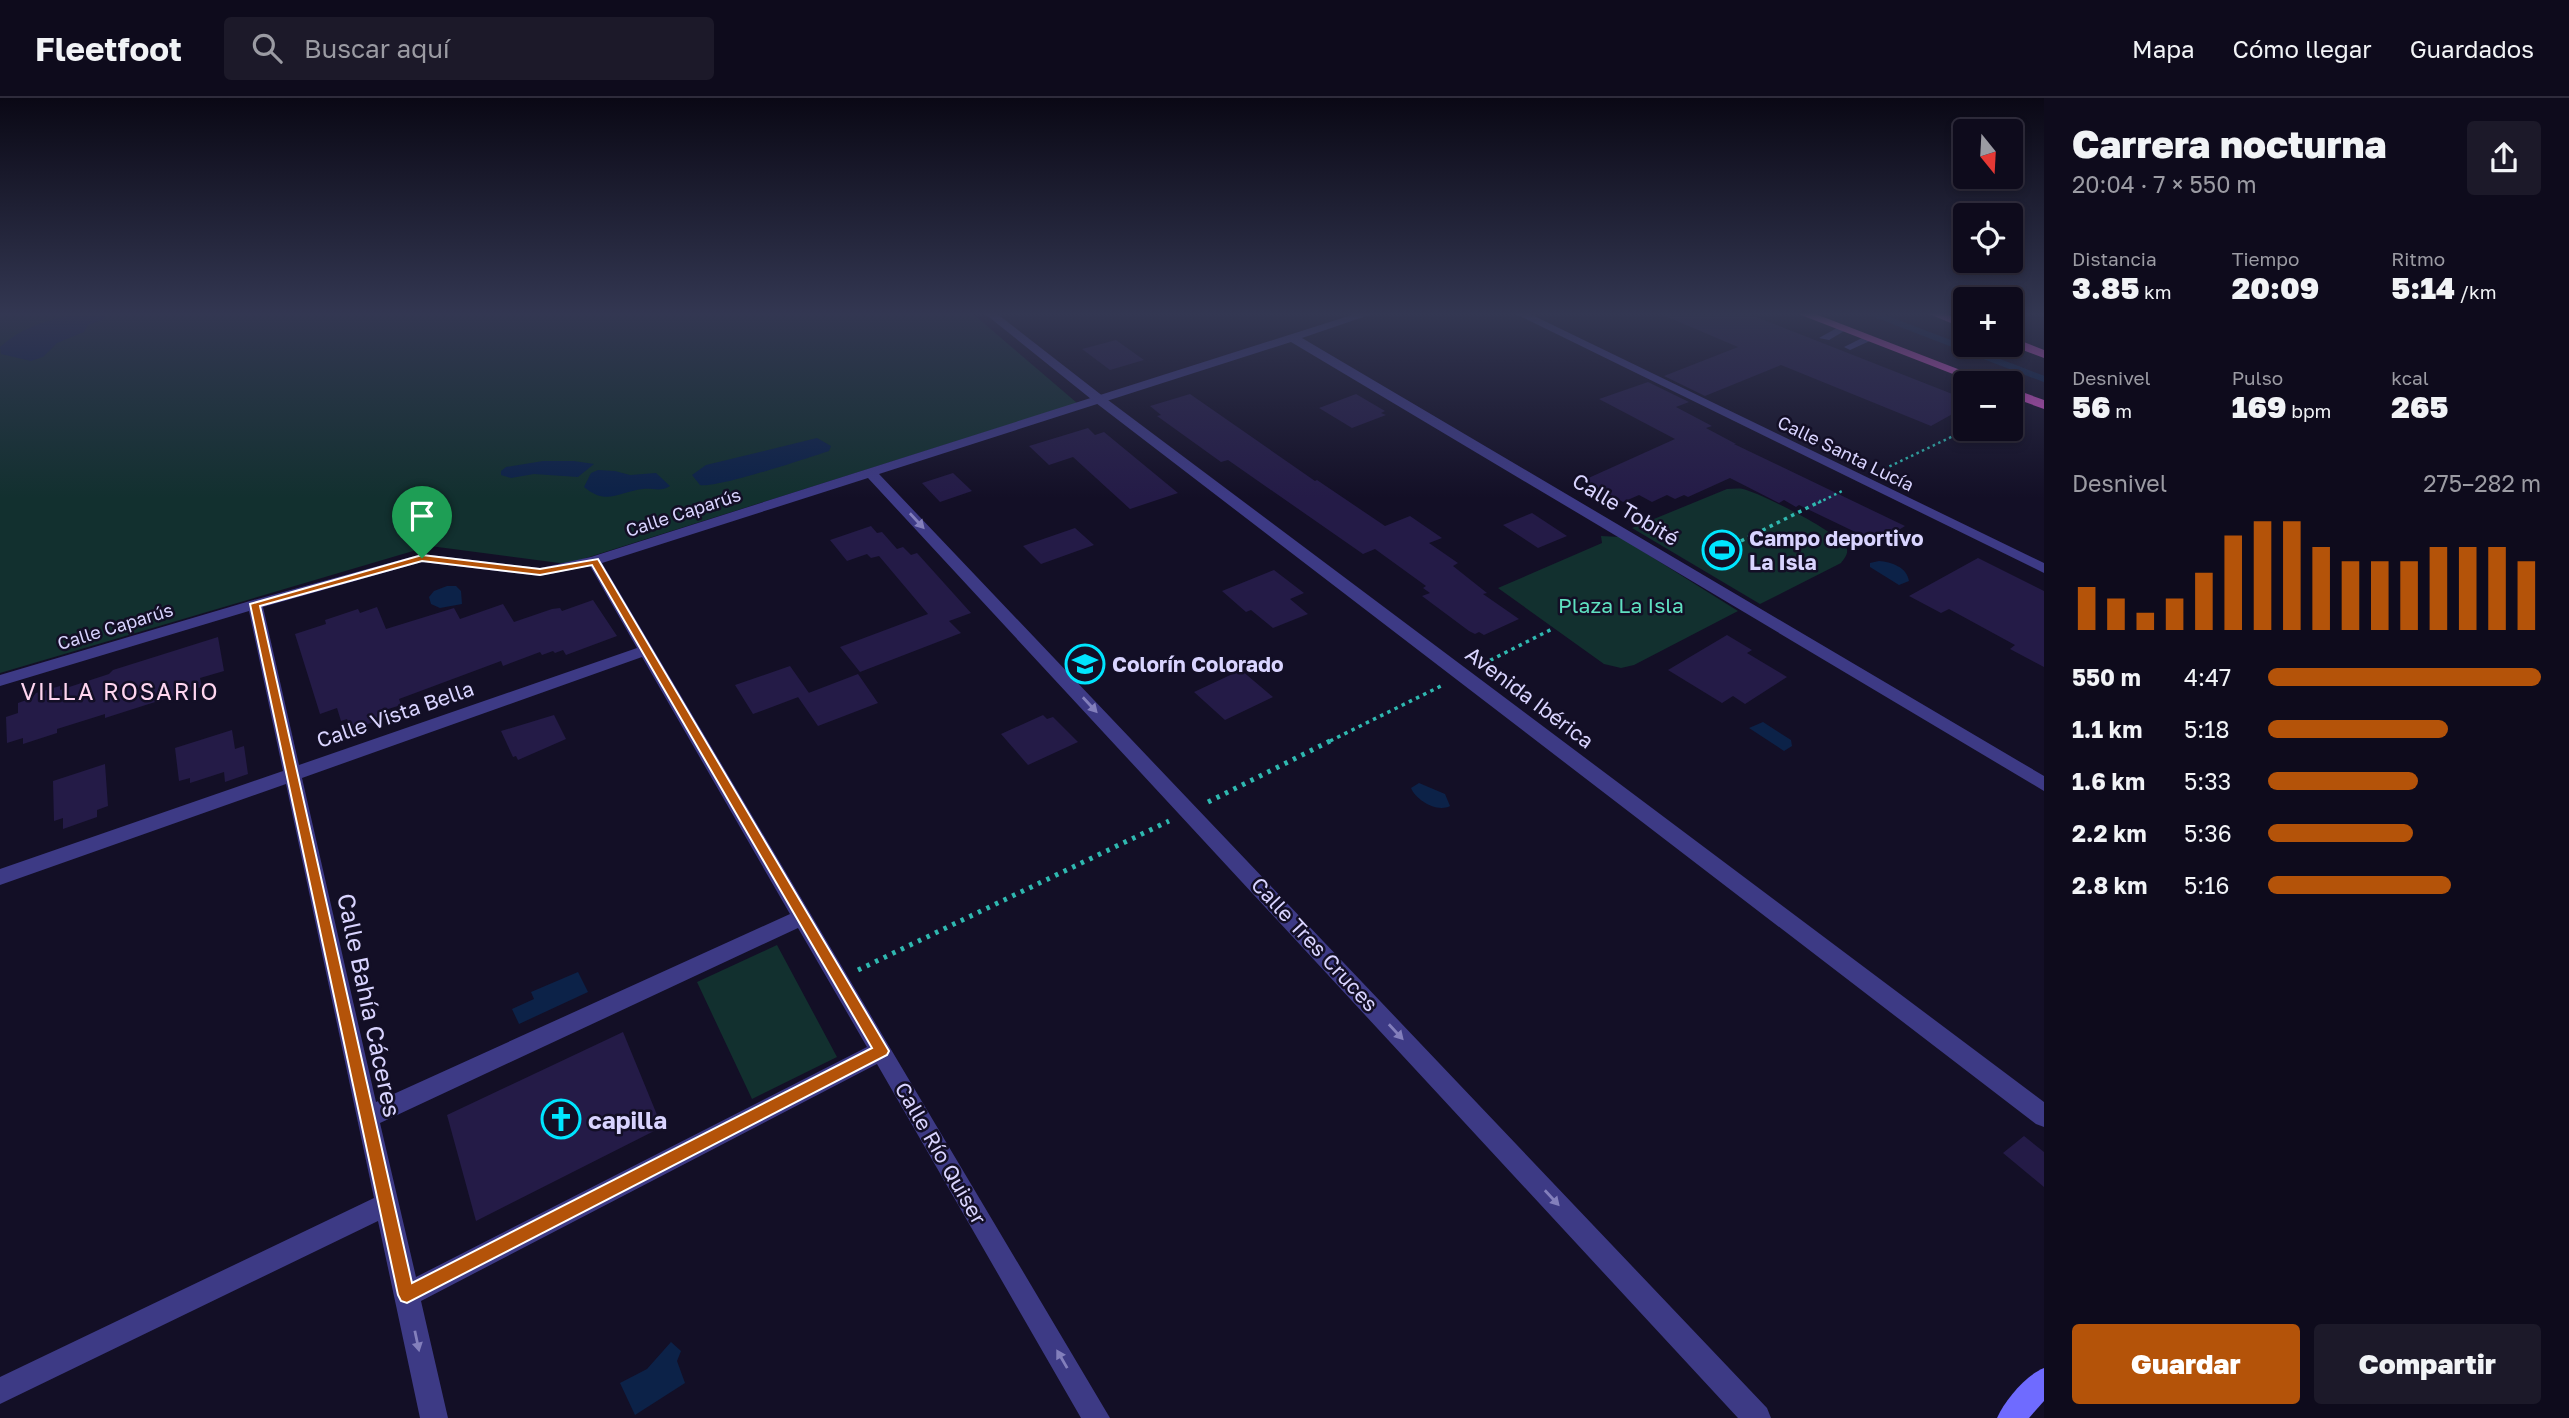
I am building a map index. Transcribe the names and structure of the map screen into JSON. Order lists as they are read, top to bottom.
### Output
{
  "streets": {
    "street": [
      "Calle Santa Lucía",
      "Calle Tobité",
      "Calle Caparús",
      "Avenida Ibérica",
      "Calle Vista Bella",
      "Calle Tres Cruces",
      "Calle Bahía Cáceres",
      "Calle Río Quiser"
    ]
  },
  "crossings": [
    ["Calle Caparús", "Avenida Ibérica"],
    ["Calle Caparús", "Calle Tres Cruces"],
    ["Calle Caparús", "Calle Bahía Cáceres"],
    ["Calle Caparús", "Calle Río Quiser"],
    ["Calle Vista Bella", "Calle Bahía Cáceres"],
    ["Calle Vista Bella", "Calle Río Quiser"]
  ],
  "one_way": ["Calle Tres Cruces", "Calle Río Quiser"],
  "districts": ["VILLA ROSARIO"],
  "parks": ["Plaza La Isla"],
  "places": {
    "sports": ["Campo deportivo La Isla"],
    "school or university": ["Colorín Colorado"],
    "church": ["capilla"]
  },
  "north": "bottom",
  "page": {
    "header": "Fleetfoot",
    "search": "Buscar aquí",
    "nav": ["Mapa", "Cómo llegar", "Guardados"],
    "heading": ["Carrera nocturna", "20:04 · 7 × 550 m"],
    "map_buttons": ["+", "−"],
    "stats": [
      ["Distancia", "3.85 km"],
      ["Tiempo", "20:09"],
      ["Ritmo", "5:14 /km"],
      ["Desnivel", "56 m"],
      ["Pulso", "169 bpm"],
      ["kcal", "265"]
    ],
    "chart": ["Desnivel", "275–282 m"],
    "list": [
      {
        "name": "550 m",
        "note": "4:47"
      },
      {
        "name": "1.1 km",
        "note": "5:18"
      },
      {
        "name": "1.6 km",
        "note": "5:33"
      },
      {
        "name": "2.2 km",
        "note": "5:36"
      },
      {
        "name": "2.8 km",
        "note": "5:16"
      }
    ],
    "buttons": ["Guardar", "Compartir"]
  }
}
